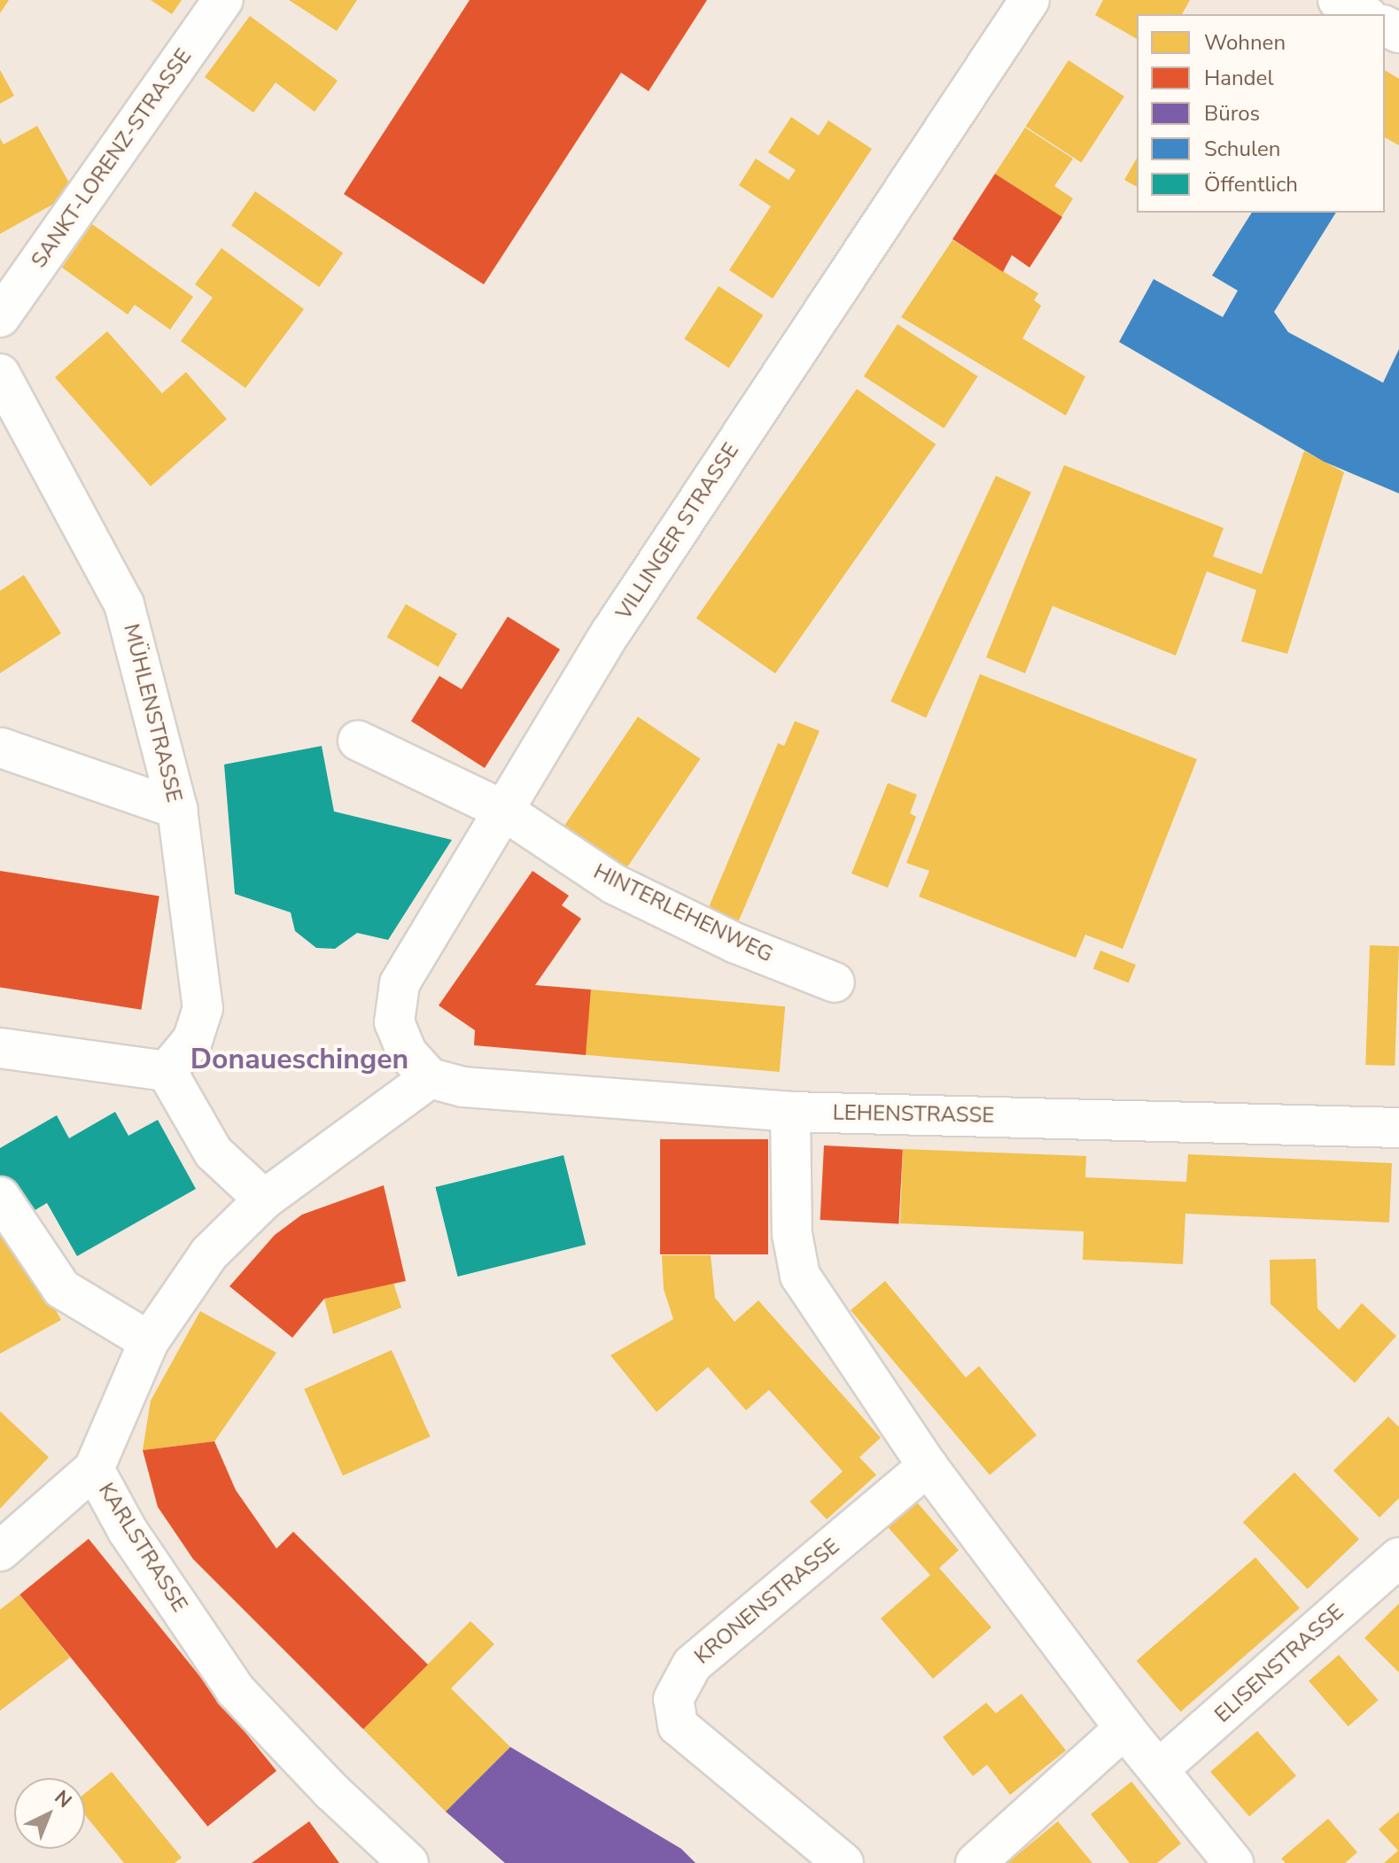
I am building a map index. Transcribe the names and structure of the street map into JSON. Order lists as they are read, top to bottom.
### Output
{
  "streets": {
    "street": [
      "SANKT-LORENZ-STRASSE",
      "VILLINGER STRASSE",
      "MÜHLENSTRASSE",
      "HINTERLEHENWEG",
      "LEHENSTRASSE",
      "KARLSTRASSE",
      "KRONENSTRASSE",
      "ELISENSTRASSE"
    ]
  },
  "crossings": [
    ["VILLINGER STRASSE", "HINTERLEHENWEG"],
    ["VILLINGER STRASSE", "LEHENSTRASSE"],
    ["VILLINGER STRASSE", "KARLSTRASSE"],
    ["LEHENSTRASSE", "KARLSTRASSE"]
  ],
  "districts": ["Donaueschingen"],
  "legend": [
    "Wohnen",
    "Handel",
    "Büros",
    "Schulen",
    "Öffentlich"
  ],
  "north": "top right"
}
